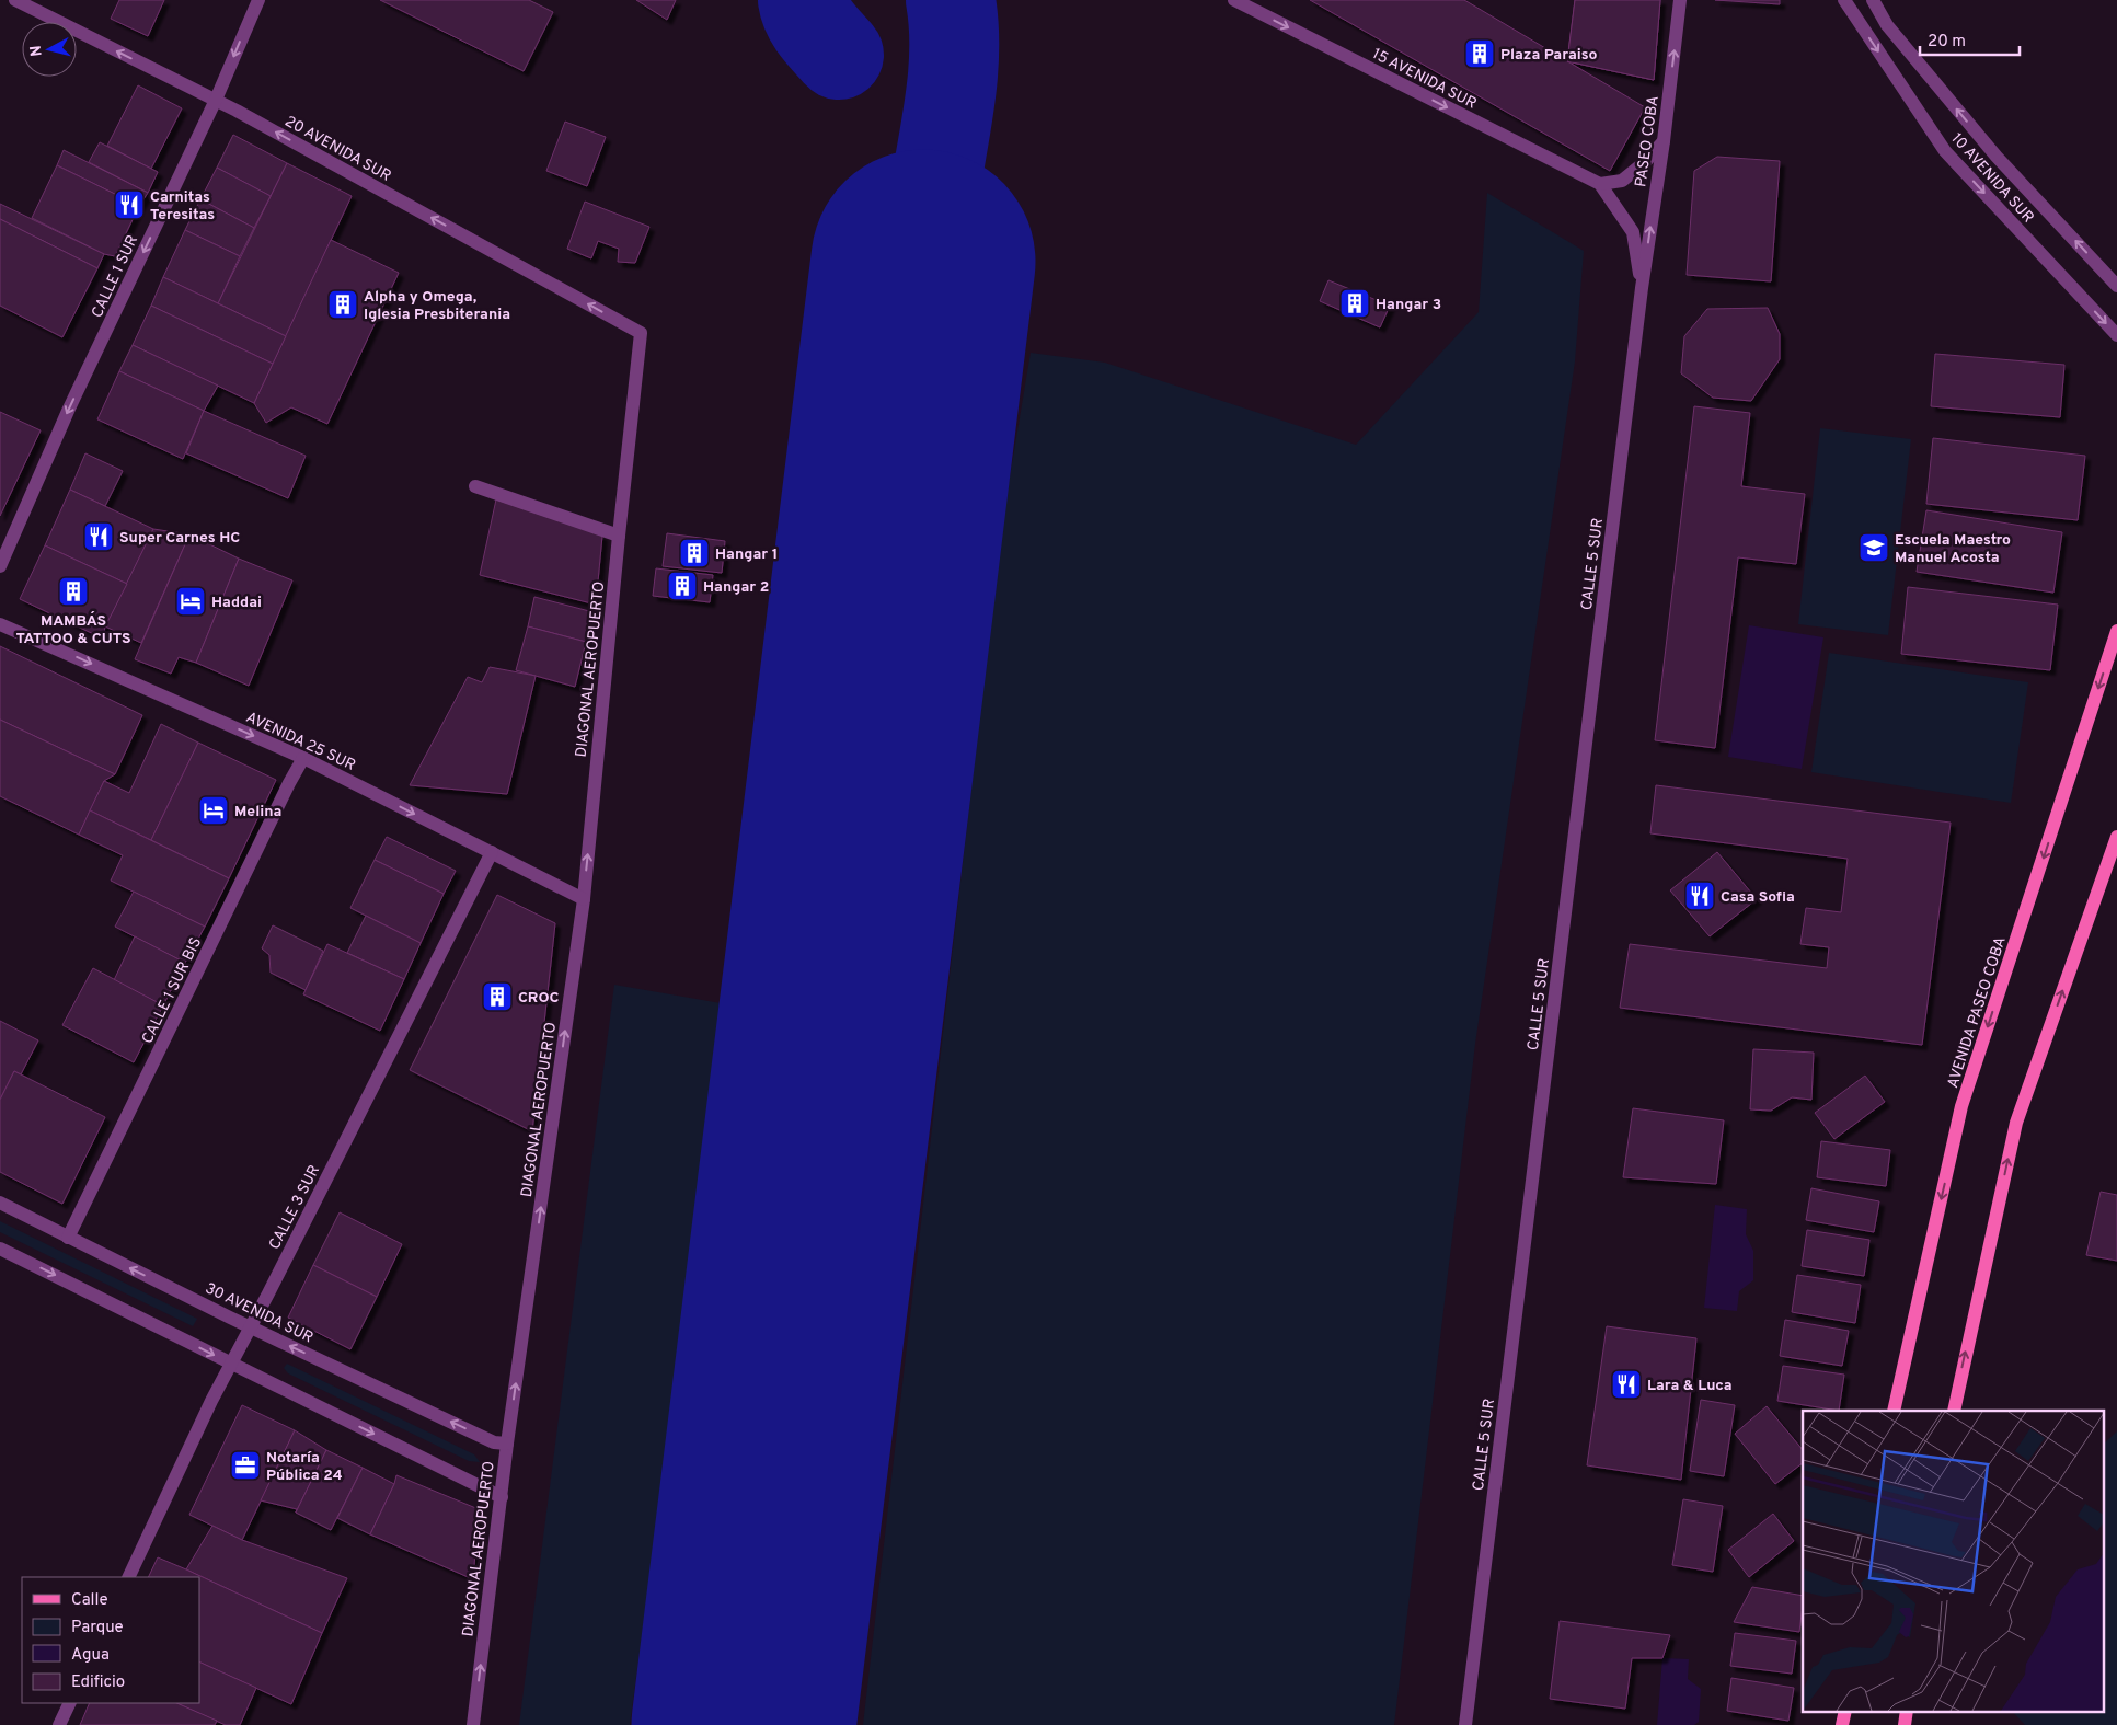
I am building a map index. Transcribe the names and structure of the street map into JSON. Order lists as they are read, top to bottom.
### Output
{
  "streets": {
    "main road": ["AVENIDA PASEO COBA"],
    "street": [
      "15 AVENIDA SUR",
      "PASEO COBA",
      "20 AVENIDA SUR",
      "10 AVENIDA SUR",
      "CALLE 1 SUR",
      "CALLE 5 SUR",
      "DIAGONAL AEROPUERTO",
      "AVENIDA 25 SUR",
      "CALLE 1 SUR BIS",
      "CALLE 3 SUR",
      "30 AVENIDA SUR"
    ]
  },
  "crossings": [
    ["15 AVENIDA SUR", "PASEO COBA"],
    ["15 AVENIDA SUR", "CALLE 5 SUR"],
    ["PASEO COBA", "CALLE 5 SUR"],
    ["20 AVENIDA SUR", "CALLE 1 SUR"],
    ["20 AVENIDA SUR", "DIAGONAL AEROPUERTO"],
    ["DIAGONAL AEROPUERTO", "AVENIDA 25 SUR"],
    ["DIAGONAL AEROPUERTO", "30 AVENIDA SUR"],
    ["AVENIDA 25 SUR", "CALLE 1 SUR BIS"],
    ["AVENIDA 25 SUR", "CALLE 3 SUR"],
    ["CALLE 1 SUR BIS", "30 AVENIDA SUR"],
    ["CALLE 3 SUR", "30 AVENIDA SUR"]
  ],
  "one_way": [
    "15 AVENIDA SUR",
    "PASEO COBA",
    "20 AVENIDA SUR",
    "CALLE 1 SUR",
    "DIAGONAL AEROPUERTO",
    "AVENIDA 25 SUR"
  ],
  "places": {
    "building": [
      "Plaza Paraiso",
      "Hangar 3",
      "Alpha y Omega, Iglesia Presbiterania",
      "Hangar 1",
      "Hangar 2",
      "MAMBA´S TATTOO & CUTS",
      "CROC"
    ],
    "restaurant": [
      "Carnitas Teresitas",
      "Super Carnes HC",
      "Casa Sofia",
      "Lara & Luca"
    ],
    "school or university": ["Escuela Maestro Manuel Acosta"],
    "hotel": ["Haddai", "Melina"],
    "office": ["Notaría Pública 24"]
  },
  "legend": [
    "Calle",
    "Parque",
    "Agua",
    "Edificio"
  ],
  "scale_bar": "20 m",
  "north": "left"
}
